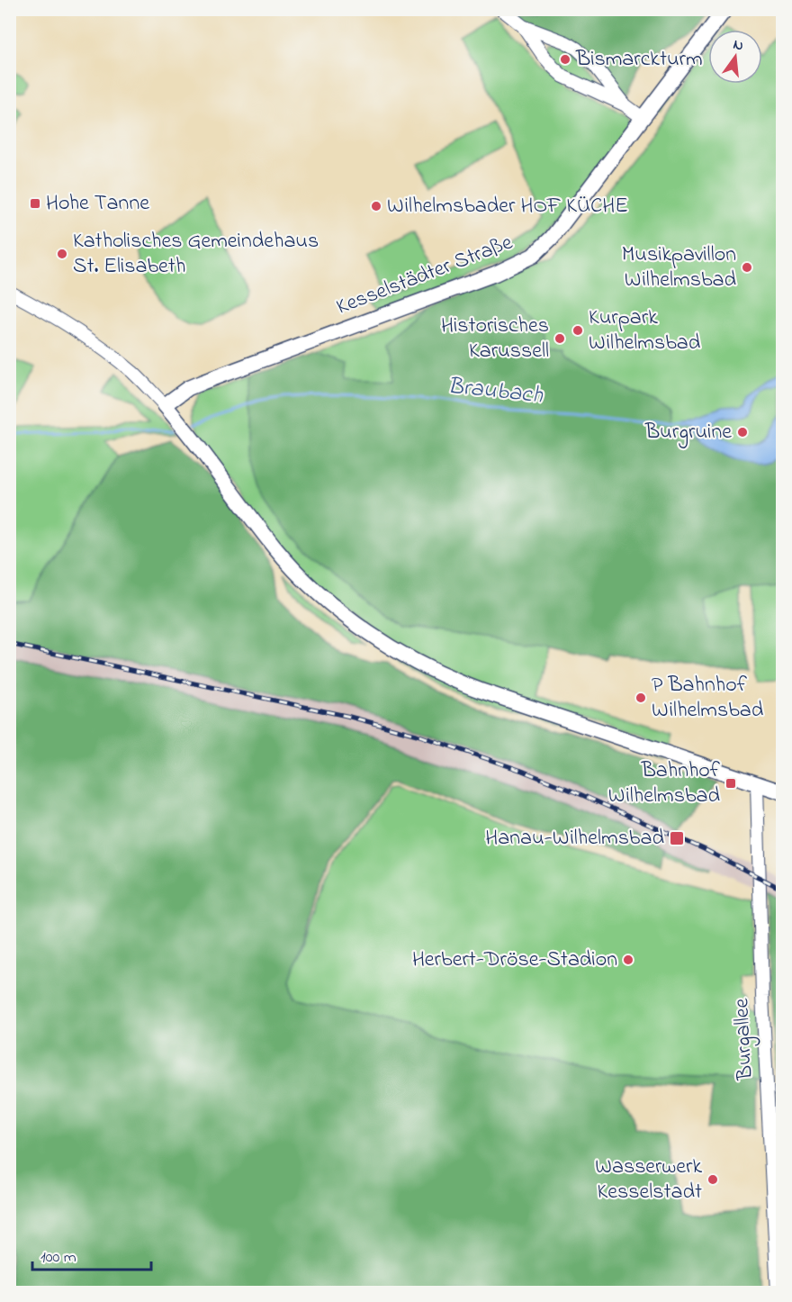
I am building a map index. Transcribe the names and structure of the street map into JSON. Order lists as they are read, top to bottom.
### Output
{
  "streets": {
    "main road": ["Kesselstädter Straße"],
    "street": ["Burgallee"]
  },
  "water": ["Braubach"],
  "places": {
    "other": [
      "Bismarckturm",
      "Wilhelmsbader HOF KÜCHE",
      "Katholisches Gemeindehaus St. Elisabeth",
      "Musikpavillon Wilhelmsbad",
      "Kurpark Wilhelmsbad",
      "Historisches Karussell",
      "Burgruine",
      "P Bahnhof Wilhelmsbad",
      "Herbert-Dröse-Stadion",
      "Wasserwerk Kesselstadt"
    ],
    "transit": ["Hohe Tanne", "Bahnhof Wilhelmsbad", "Hanau-Wilhelmsbad"]
  },
  "scale_bar": "100 m",
  "north": "top"
}
